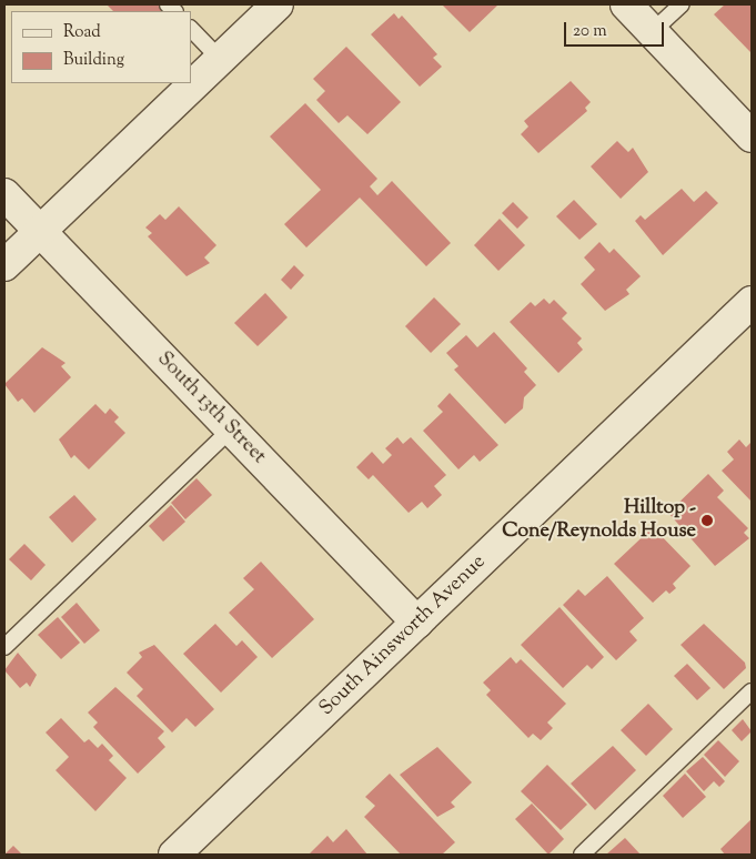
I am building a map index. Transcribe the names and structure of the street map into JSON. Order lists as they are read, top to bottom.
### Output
{
  "streets": {
    "street": ["South 13th Street", "South Ainsworth Avenue"]
  },
  "crossings": [
    ["South 13th Street", "South Ainsworth Avenue"]
  ],
  "places": ["Hilltop - Cone/Reynolds House"],
  "legend": ["Road", "Building"],
  "scale_bar": "20 m"
}
